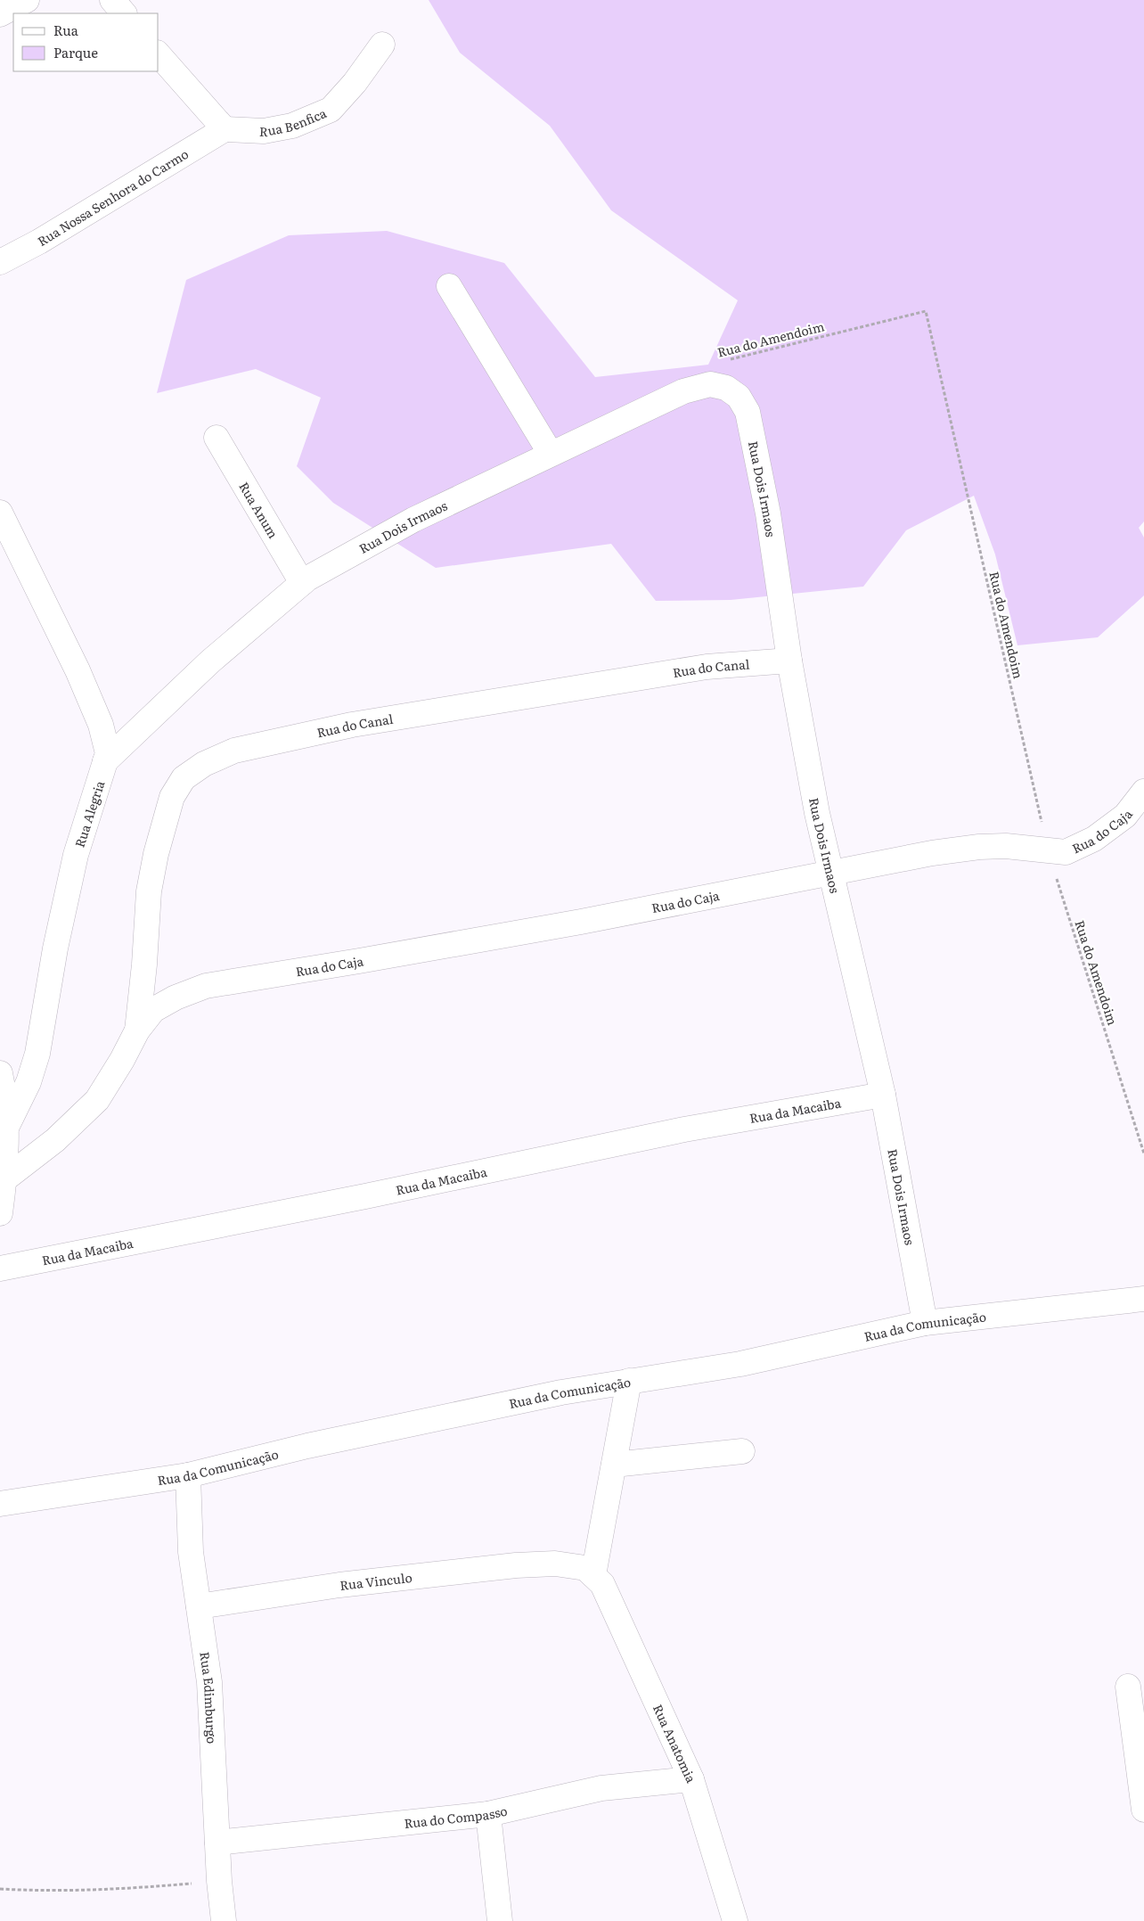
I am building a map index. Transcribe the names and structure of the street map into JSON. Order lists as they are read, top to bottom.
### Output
{
  "streets": {
    "street": [
      "Rua Benfica",
      "Rua Nossa Senhora do Carmo",
      "Rua Dois Irmaos",
      "Rua Anum",
      "Rua do Canal",
      "Rua Alegria",
      "Rua do Caja",
      "Rua da Macaiba",
      "Rua da Comunicação",
      "Rua Vinculo",
      "Rua Edimburgo",
      "Rua Anatomia",
      "Rua do Compasso"
    ],
    "path": ["Rua do Amendoim"]
  },
  "crossings": [
    ["Rua Benfica", "Rua Nossa Senhora do Carmo"],
    ["Rua do Amendoim", "Rua do Caja"],
    ["Rua Dois Irmaos", "Rua Anum"],
    ["Rua Dois Irmaos", "Rua do Canal"],
    ["Rua Dois Irmaos", "Rua Alegria"],
    ["Rua Dois Irmaos", "Rua do Caja"],
    ["Rua Dois Irmaos", "Rua da Macaiba"],
    ["Rua Dois Irmaos", "Rua da Comunicação"],
    ["Rua do Canal", "Rua do Caja"],
    ["Rua da Comunicação", "Rua Edimburgo"],
    ["Rua Vinculo", "Rua Edimburgo"],
    ["Rua Vinculo", "Rua Anatomia"],
    ["Rua Edimburgo", "Rua do Compasso"],
    ["Rua Anatomia", "Rua do Compasso"]
  ],
  "legend": ["Rua", "Parque"]
}
